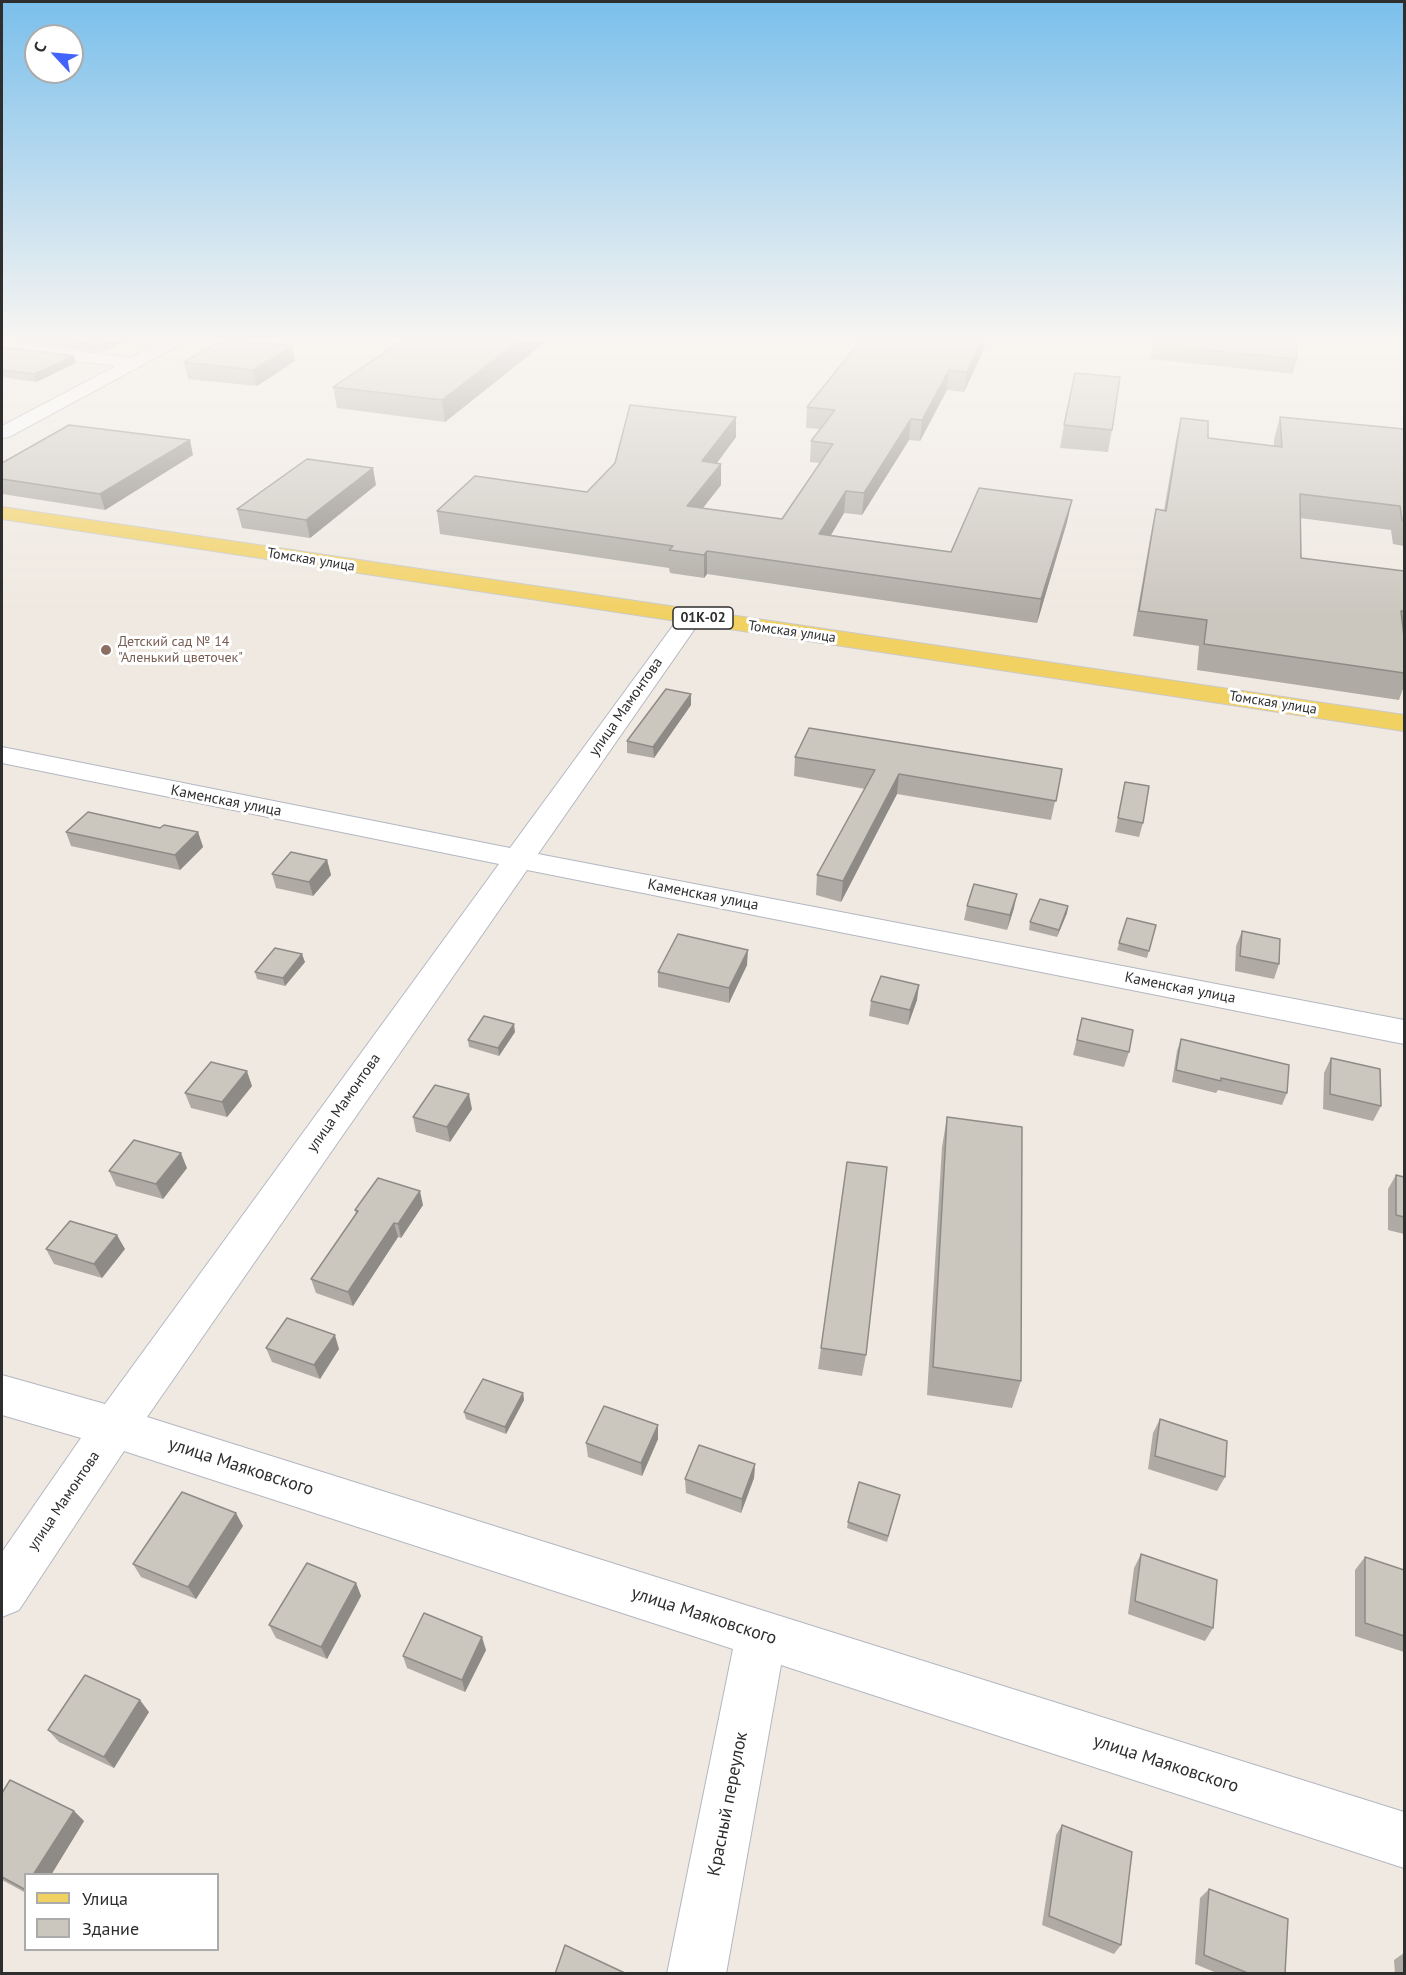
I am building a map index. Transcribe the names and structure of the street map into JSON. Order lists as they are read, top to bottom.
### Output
{
  "streets": {
    "main road": ["Томская улица", "01К-02"],
    "street": [
      "улица Мамонтова",
      "Каменская улица",
      "улица Маяковского",
      "Красный переулок"
    ]
  },
  "crossings": [
    ["Томская улица", "улица Мамонтова"],
    ["улица Мамонтова", "Каменская улица"],
    ["улица Мамонтова", "улица Маяковского"],
    ["улица Маяковского", "Красный переулок"]
  ],
  "places": ["Детский сад № 14 \"Аленький цветочек\""],
  "legend": ["Улица", "Здание"],
  "north": "top left"
}
